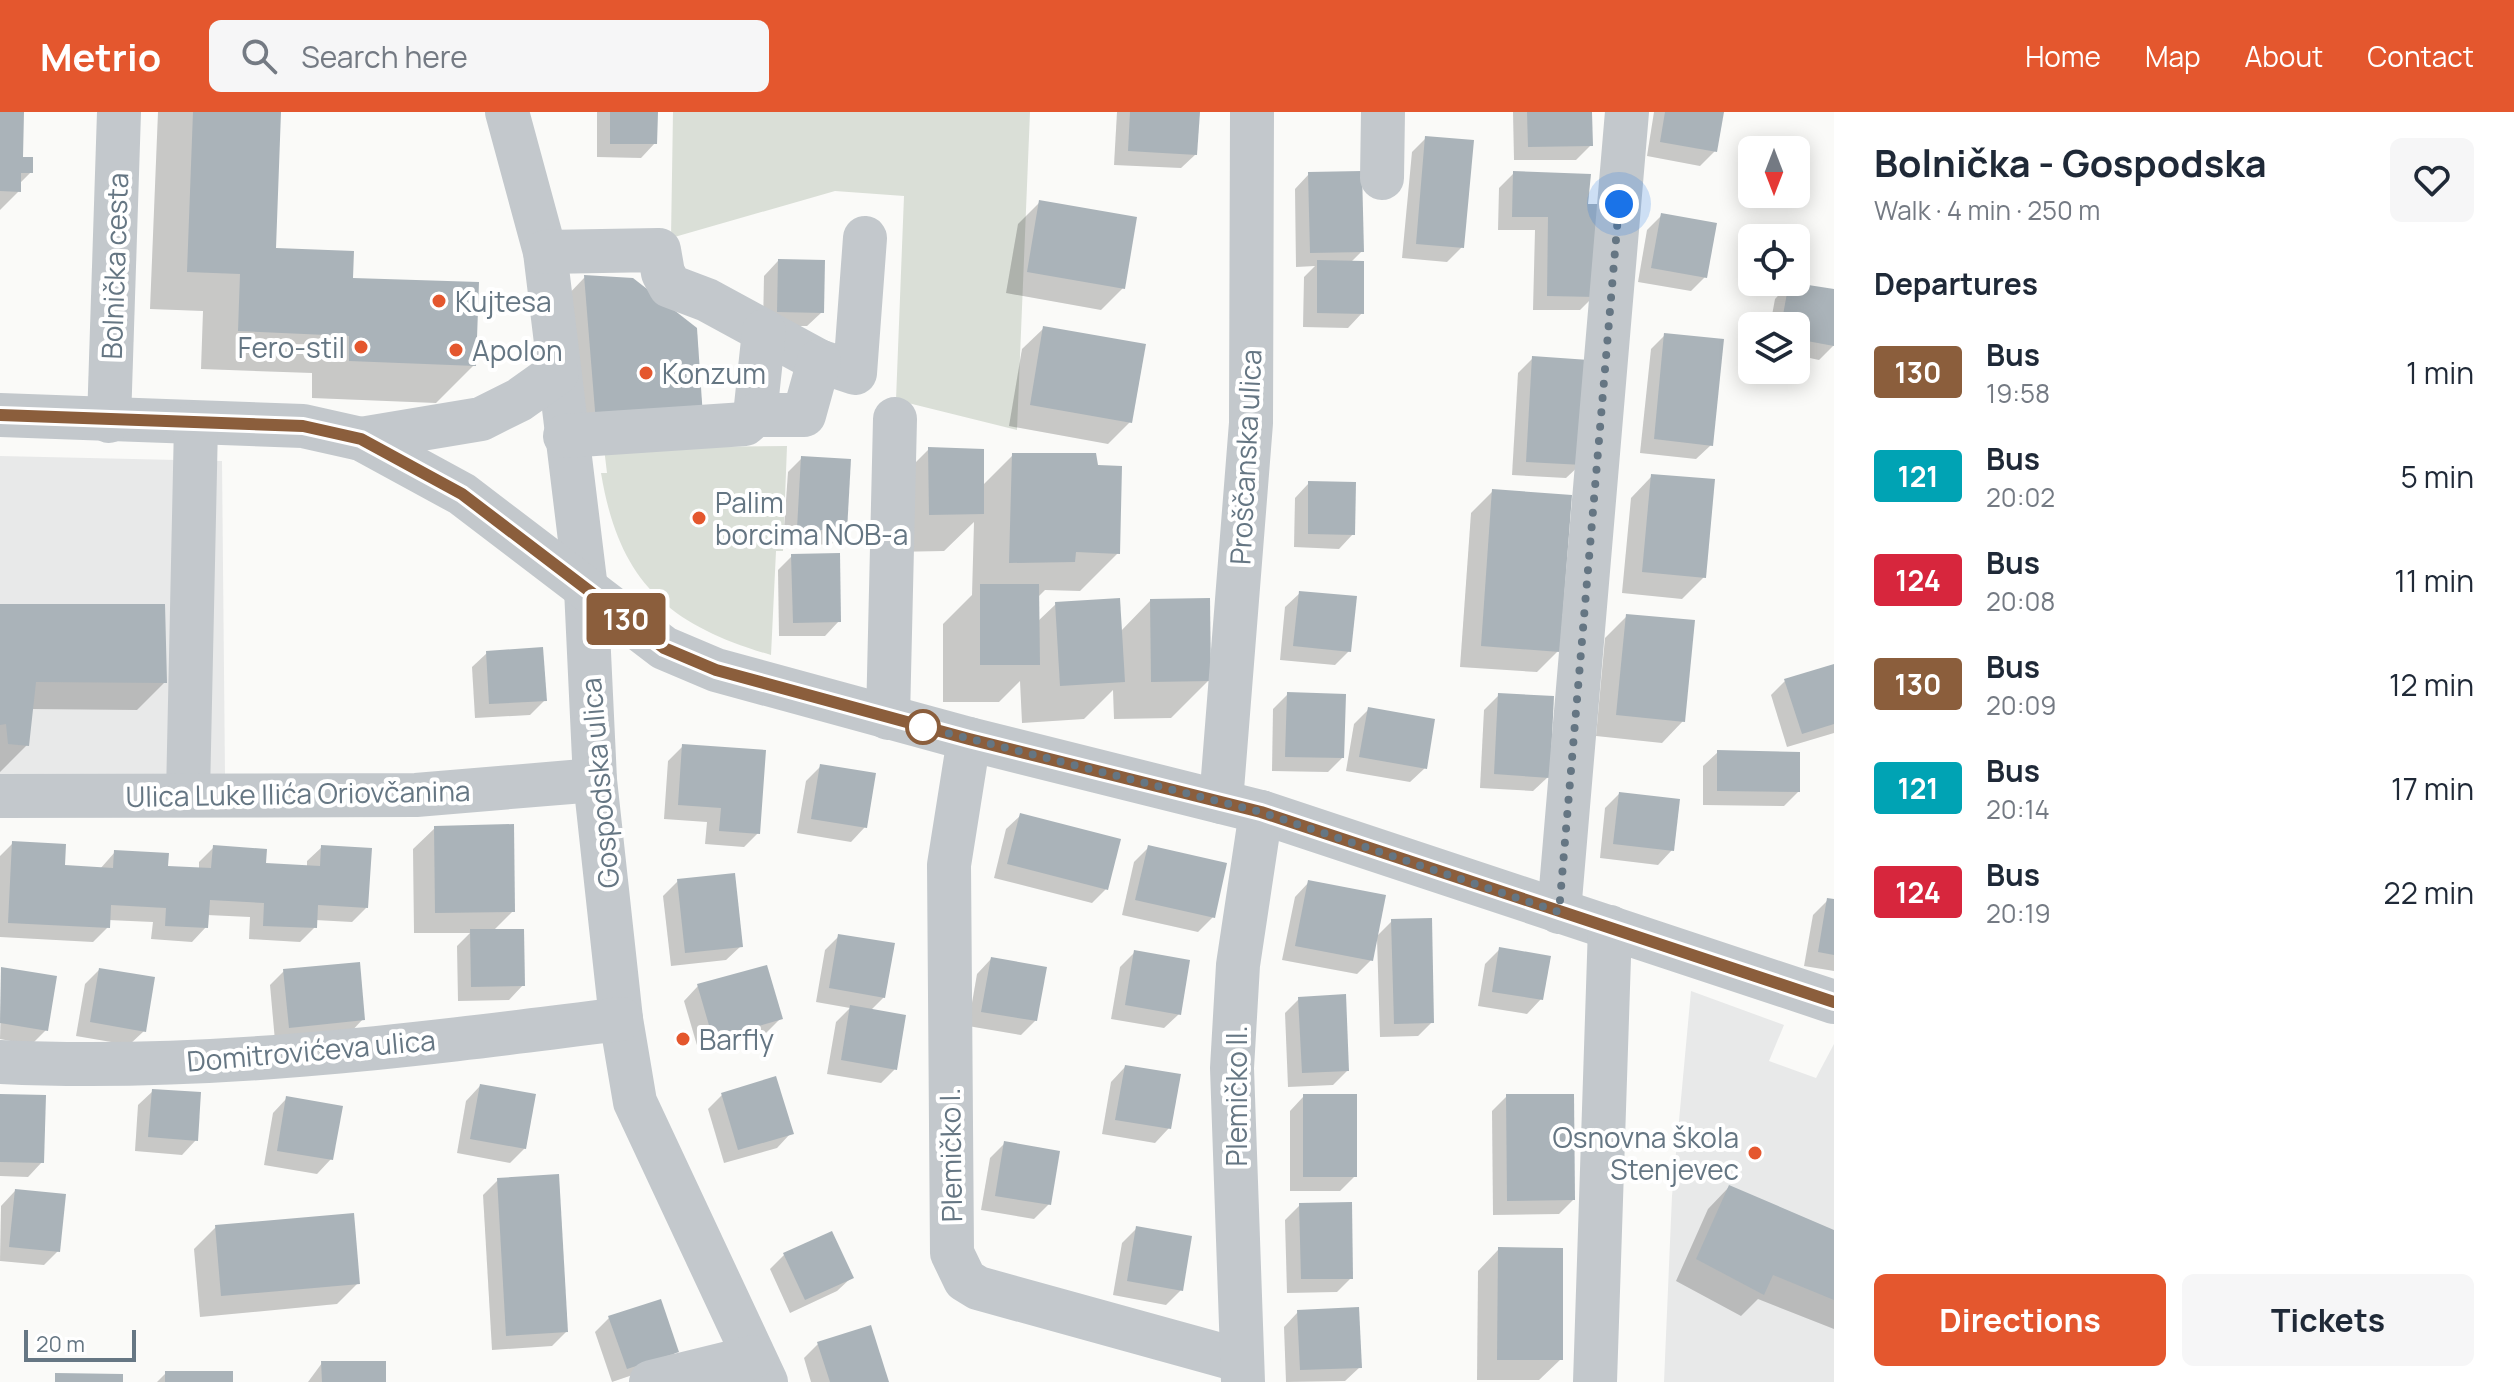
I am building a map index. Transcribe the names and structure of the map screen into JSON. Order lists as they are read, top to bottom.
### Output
{
  "streets": {
    "street": [
      "Bolnička cesta",
      "Proščanska ulica",
      "Gospodska ulica",
      "Ulica Luke Ilića Oriovčanina",
      "Domitrovićeva ulica",
      "Plemičko II.",
      "Plemičko I."
    ]
  },
  "crossings": [
    ["Proščanska ulica", "Plemičko II."],
    ["Gospodska ulica", "Ulica Luke Ilića Oriovčanina"],
    ["Gospodska ulica", "Domitrovićeva ulica"],
    ["Plemičko II.", "Plemičko I."]
  ],
  "places": [
    "Kujtesa",
    "Fero-stil",
    "Apolon",
    "Konzum",
    "Palim borcima NOB-a",
    "Barfly",
    "Osnovna škola Stenjevec"
  ],
  "lines": ["bus line 130"],
  "scale_bar": "20 m",
  "north": "bottom",
  "page": {
    "header": "Metrio",
    "search": "Search here",
    "nav": [
      "Home",
      "Map",
      "About",
      "Contact"
    ],
    "on_map": "130",
    "heading": [
      ["Bolnička - Gospodska", "Walk · 4 min · 250 m"],
      "Departures"
    ],
    "list": [
      {
        "mark": "130",
        "name": "Bus",
        "note": "19:58",
        "value": "1 min"
      },
      {
        "mark": "121",
        "name": "Bus",
        "note": "20:02",
        "value": "5 min"
      },
      {
        "mark": "124",
        "name": "Bus",
        "note": "20:08",
        "value": "11 min"
      },
      {
        "mark": "130",
        "name": "Bus",
        "note": "20:09",
        "value": "12 min"
      },
      {
        "mark": "121",
        "name": "Bus",
        "note": "20:14",
        "value": "17 min"
      },
      {
        "mark": "124",
        "name": "Bus",
        "note": "20:19",
        "value": "22 min"
      }
    ],
    "buttons": ["Directions", "Tickets"],
    "scale": "20 m"
  }
}
